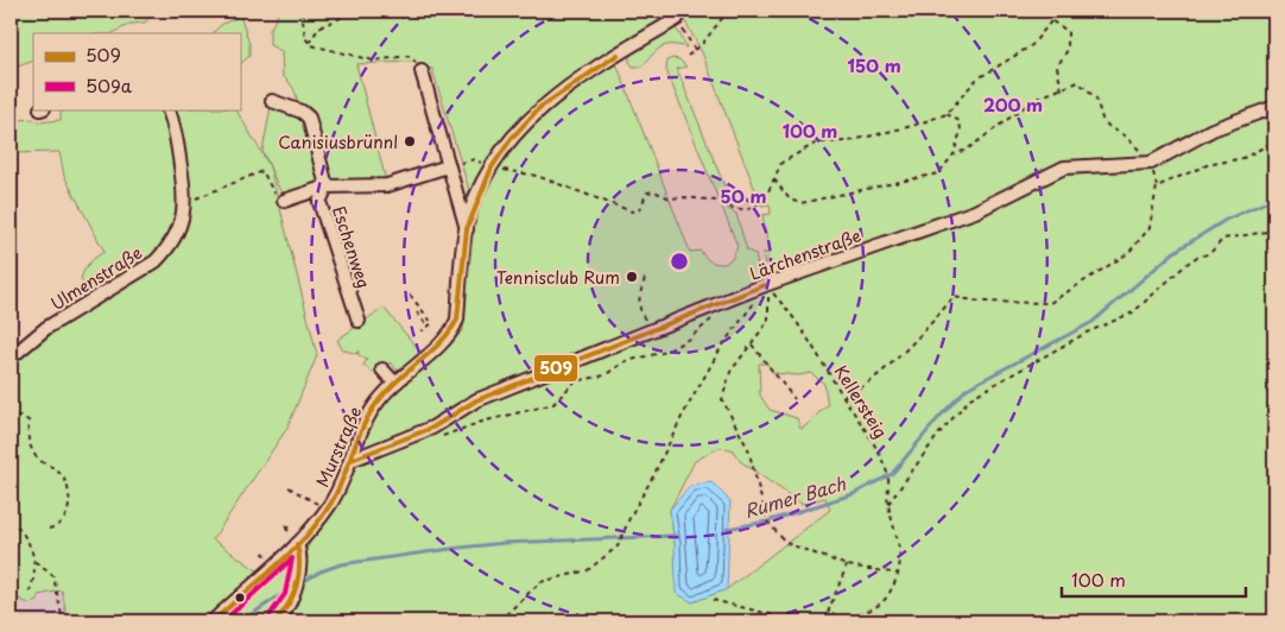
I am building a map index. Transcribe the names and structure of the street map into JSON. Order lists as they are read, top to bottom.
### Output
{
  "streets": {
    "street": [
      "Eschenweg",
      "Lärchenstraße",
      "Ulmenstraße",
      "Murstraße"
    ],
    "path": ["Kellersteig"]
  },
  "crossings": [
    ["Eschenweg", "Murstraße"],
    ["Lärchenstraße", "Kellersteig"],
    ["Lärchenstraße", "Murstraße"]
  ],
  "water": ["Rumer Bach"],
  "places": ["Canisiusbrünnl", "Tennisclub Rum"],
  "lines": ["transit line 509", "transit line 509a"],
  "legend": ["509", "509a"],
  "scale_bar": "100 m",
  "rings": [
    "150 m",
    "200 m",
    "100 m",
    "50 m"
  ]
}
